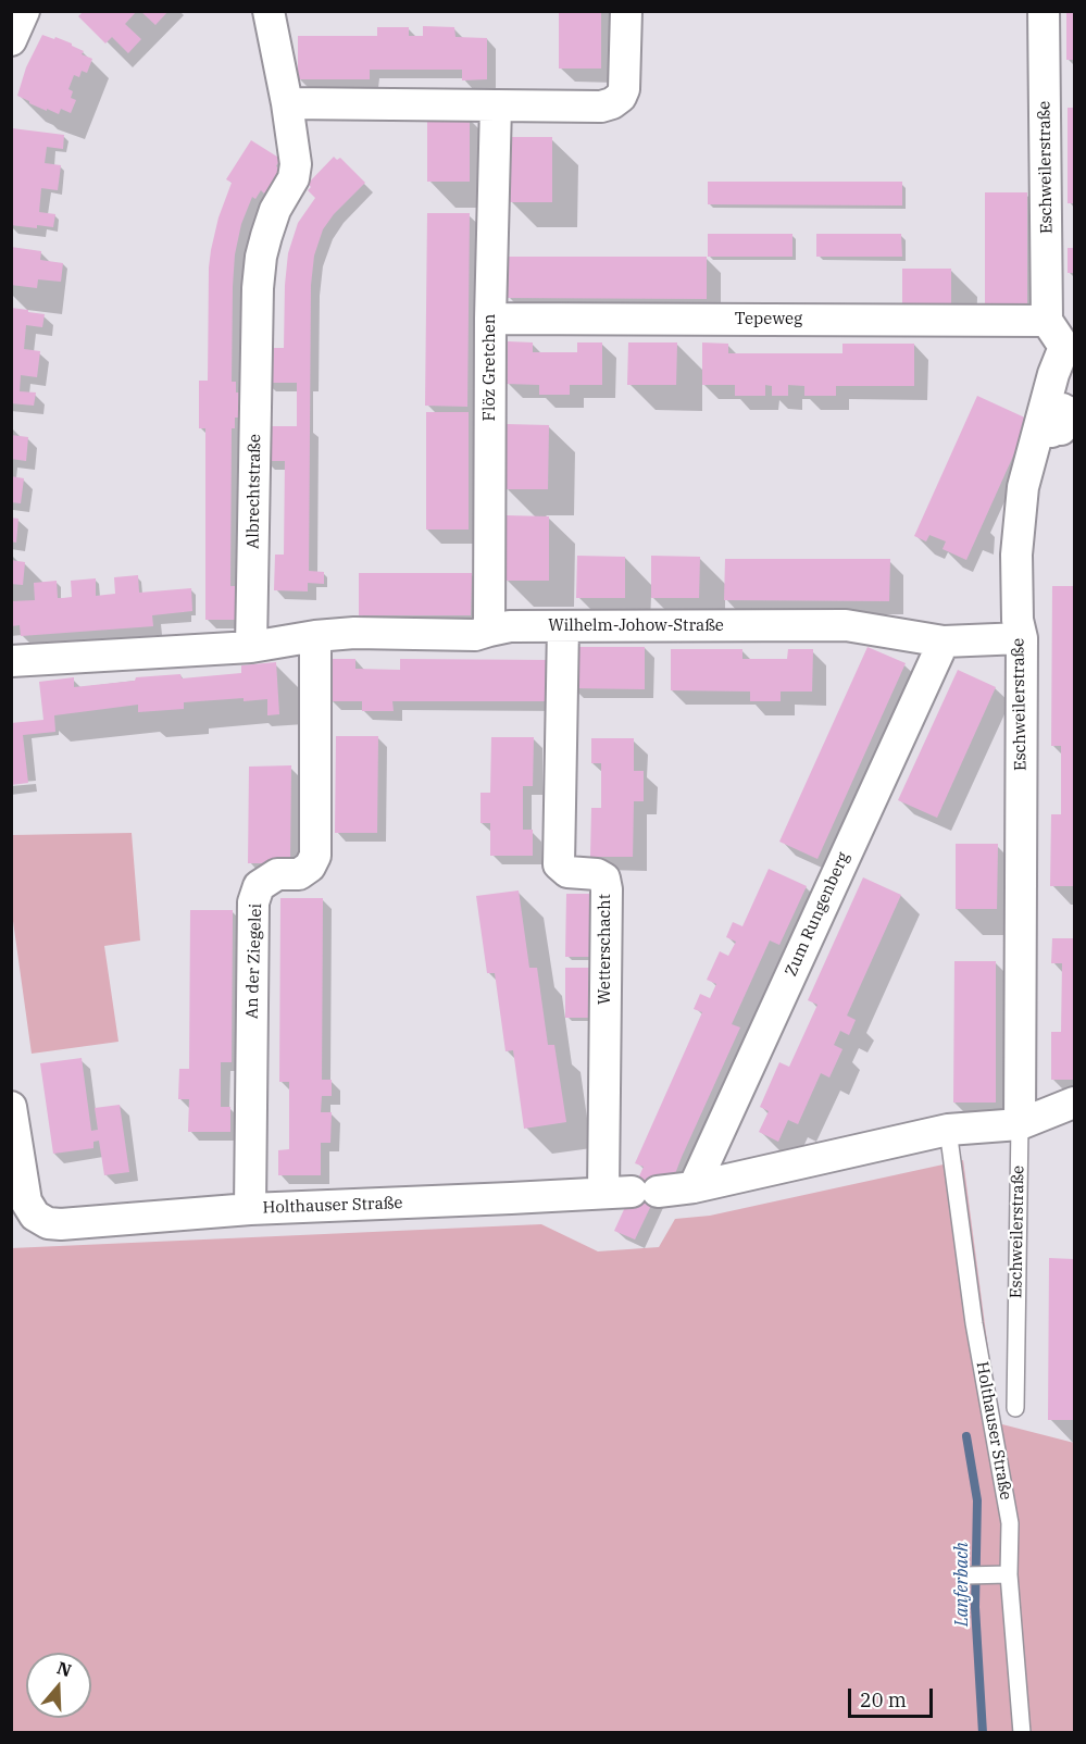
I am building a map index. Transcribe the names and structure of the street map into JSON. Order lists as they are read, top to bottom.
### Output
{
  "streets": {
    "street": [
      "Eschweilerstraße",
      "Tepeweg",
      "Flöz Gretchen",
      "Albrechtstraße",
      "Wilhelm-Johow-Straße",
      "Zum Rungenberg",
      "Wetterschacht",
      "An der Ziegelei",
      "Holthauser Straße"
    ]
  },
  "crossings": [
    ["Eschweilerstraße", "Tepeweg"],
    ["Eschweilerstraße", "Wilhelm-Johow-Straße"],
    ["Eschweilerstraße", "Holthauser Straße"],
    ["Tepeweg", "Flöz Gretchen"],
    ["Flöz Gretchen", "Wilhelm-Johow-Straße"],
    ["Albrechtstraße", "Wilhelm-Johow-Straße"],
    ["Wilhelm-Johow-Straße", "Zum Rungenberg"],
    ["Wilhelm-Johow-Straße", "Wetterschacht"],
    ["Wilhelm-Johow-Straße", "An der Ziegelei"],
    ["Zum Rungenberg", "Holthauser Straße"],
    ["Wetterschacht", "Holthauser Straße"],
    ["An der Ziegelei", "Holthauser Straße"]
  ],
  "water": ["Lanferbach"],
  "scale_bar": "20 m",
  "north": "top"
}
